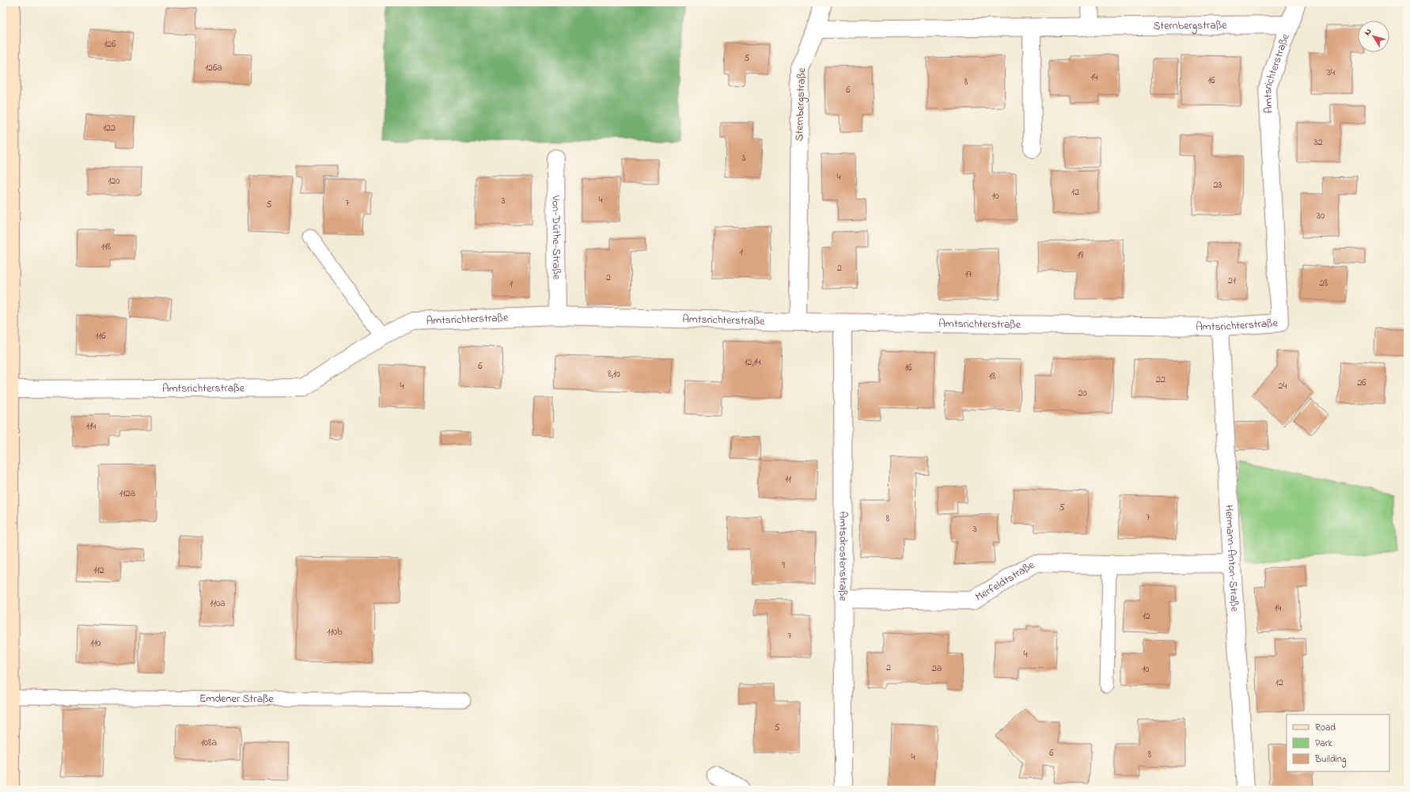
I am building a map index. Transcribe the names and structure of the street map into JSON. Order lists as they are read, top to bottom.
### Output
{
  "streets": {
    "street": [
      "Sternbergstraße",
      "Amtsrichterstraße",
      "Von-Düthe-Straße",
      "Amtsdrostenstraße",
      "Hermann-Anton-Straße",
      "Merfeldtstraße"
    ],
    "lane": ["Emdener Straße"]
  },
  "crossings": [
    ["Sternbergstraße", "Amtsrichterstraße"],
    ["Amtsrichterstraße", "Von-Düthe-Straße"],
    ["Amtsrichterstraße", "Amtsdrostenstraße"],
    ["Amtsrichterstraße", "Hermann-Anton-Straße"],
    ["Amtsdrostenstraße", "Merfeldtstraße"],
    ["Hermann-Anton-Straße", "Merfeldtstraße"]
  ],
  "house_numbers": [
    "126",
    "5",
    "126a",
    "34",
    "14",
    "16",
    "8",
    "6",
    "122",
    "32",
    "3",
    "4",
    "120",
    "23",
    "12",
    "10",
    "4",
    "3",
    "7",
    "5",
    "30",
    "118",
    "1",
    "19",
    "2",
    "17",
    "2",
    "21",
    "28",
    "1",
    "116",
    "12,14",
    "6",
    "16",
    "8,10",
    "18",
    "22",
    "26",
    "4",
    "24",
    "20",
    "114",
    "11",
    "112a",
    "5",
    "7",
    "8",
    "3",
    "9",
    "112",
    "110a",
    "14",
    "12",
    "110b",
    "7",
    "110",
    "4",
    "2",
    "2a",
    "10",
    "12",
    "5",
    "108a",
    "6",
    "8",
    "4"
  ],
  "legend": ["Road", "Park", "Building"],
  "north": "top left"
}
